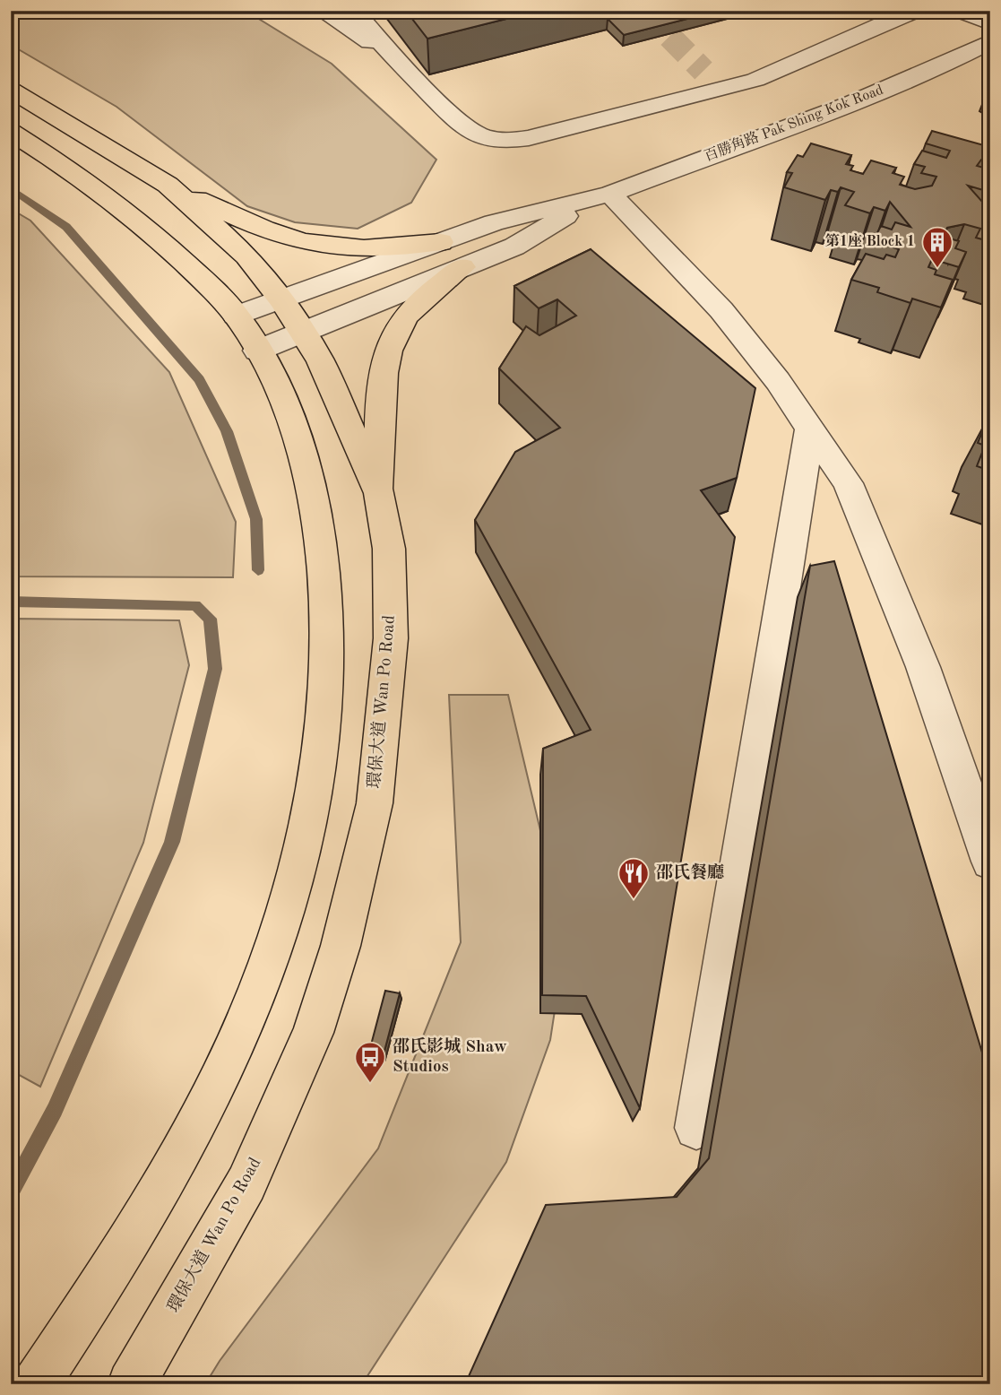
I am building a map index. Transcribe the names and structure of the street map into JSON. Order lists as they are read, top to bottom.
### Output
{
  "streets": {
    "main road": ["環保大道 Wan Po Road"],
    "street": ["百勝角路 Pak Shing Kok Road"]
  },
  "crossings": [
    ["百勝角路 Pak Shing Kok Road", "環保大道 Wan Po Road"]
  ],
  "places": {
    "building": ["第1座 Block 1"],
    "restaurant": ["邵氏餐廳"],
    "bus stop": ["邵氏影城 Shaw Studios"]
  }
}
